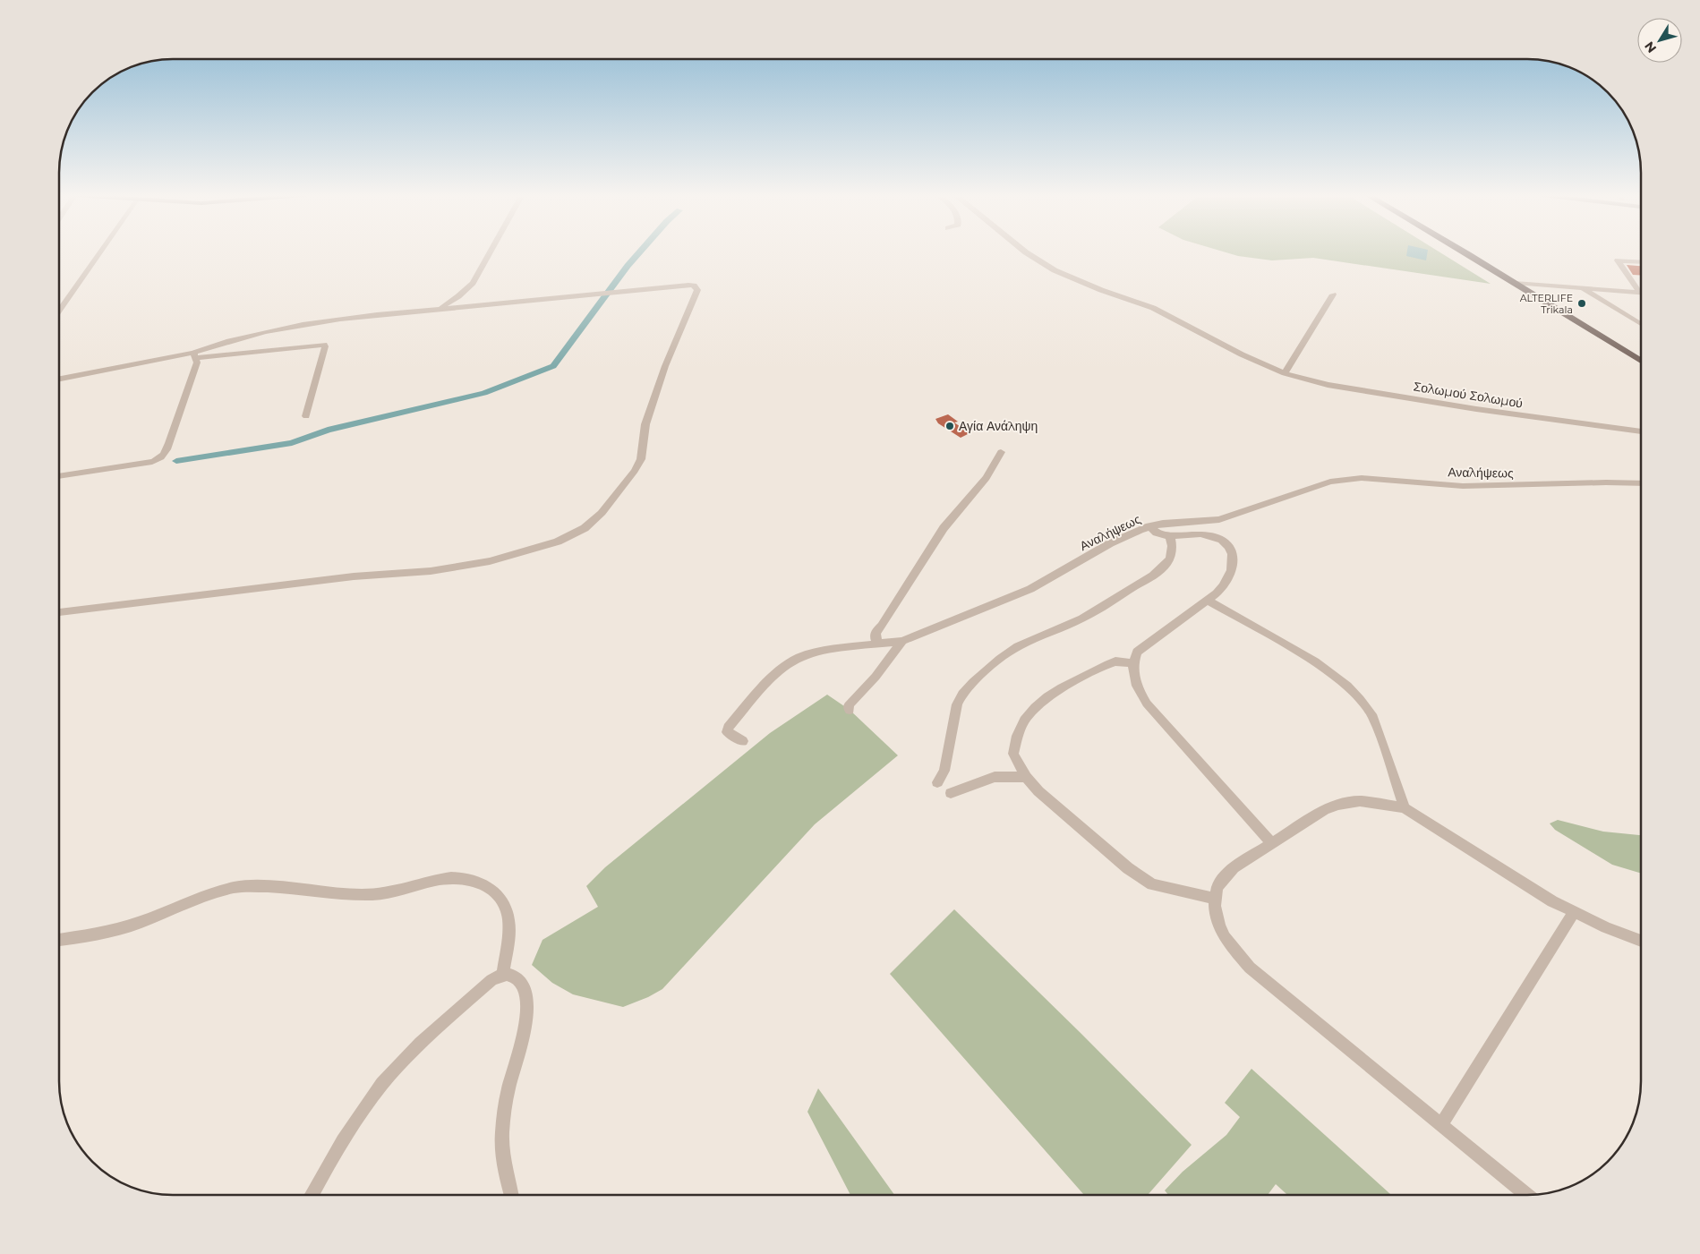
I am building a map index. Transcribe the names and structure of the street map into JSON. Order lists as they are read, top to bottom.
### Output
{
  "streets": {
    "street": ["Σολωμού Σολωμού", "Αναλήψεως"]
  },
  "places": ["ALTERLIFE Trikala", "Αγία Ανάληψη"],
  "north": "bottom left"
}
